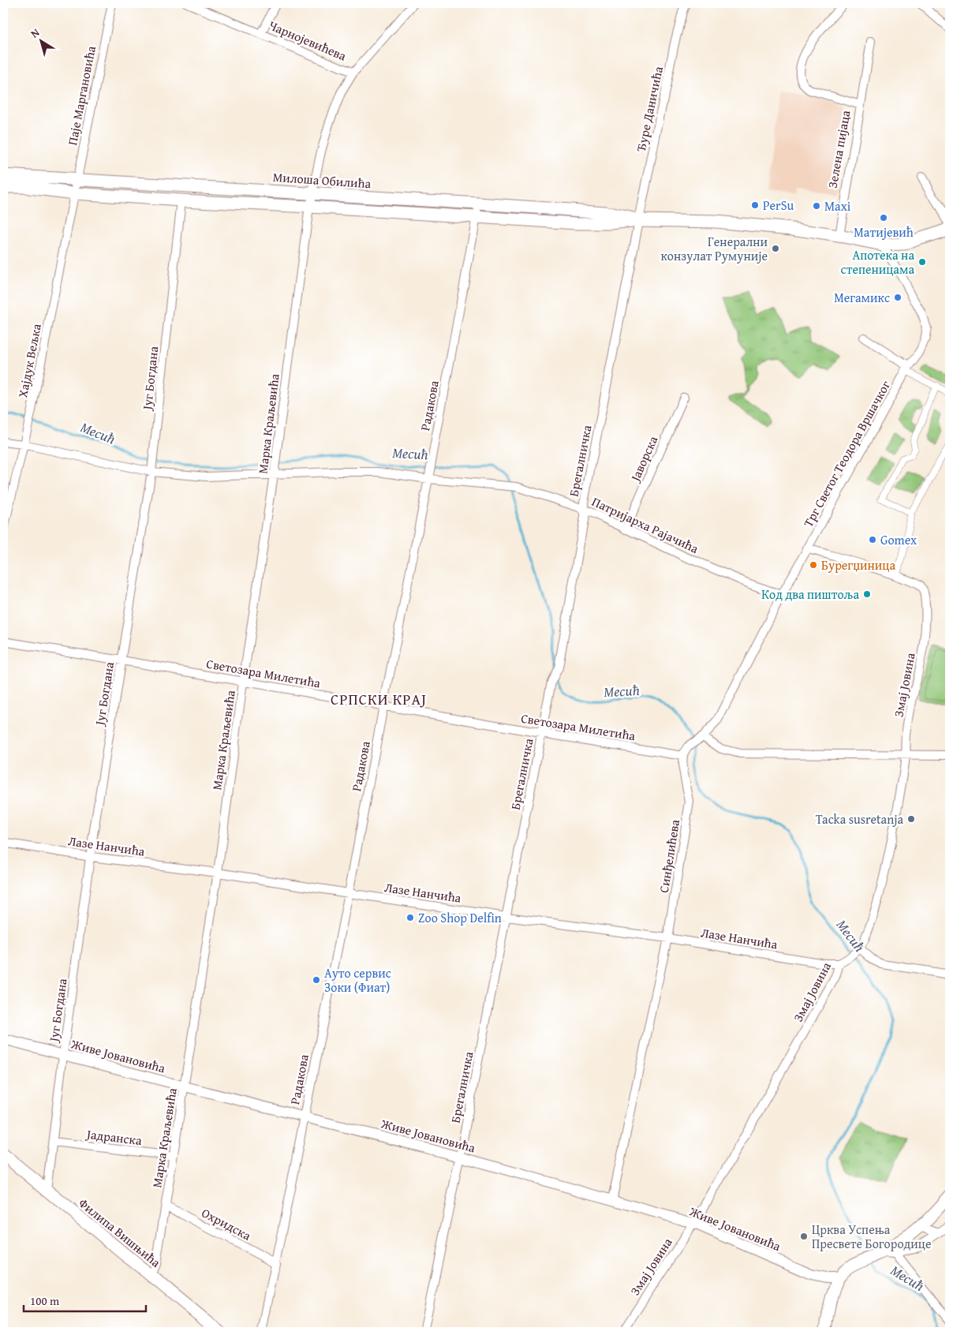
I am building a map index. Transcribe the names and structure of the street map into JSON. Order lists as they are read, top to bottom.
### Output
{
  "streets": {
    "main road": ["Милоша Обилића", "Филипа Вишњића"],
    "street": [
      "Чарнојевићева",
      "Паје Маргановића",
      "Ђуре Даничића",
      "Зелена пијаца",
      "Хајдук Вељка",
      "Југ Богдана",
      "Радакова",
      "Марка Краљевића",
      "Трг Светог Теодора Вршачког",
      "Јаворска",
      "Брегалничка",
      "Патријарха Рајачића",
      "Светозара Милетића",
      "Змај Јовина",
      "Лазе Нанчића",
      "Синђелићева",
      "Живе Јовановића",
      "Јадранска",
      "Охридска"
    ]
  },
  "crossings": [
    ["Чарнојевићева", "Марка Краљевића"],
    ["Паје Маргановића", "Милоша Обилића"],
    ["Паје Маргановића", "Хајдук Вељка"],
    ["Ђуре Даничића", "Милоша Обилића"],
    ["Ђуре Даничића", "Брегалничка"],
    ["Зелена пијаца", "Милоша Обилића"],
    ["Милоша Обилића", "Хајдук Вељка"],
    ["Милоша Обилића", "Југ Богдана"],
    ["Милоша Обилића", "Радакова"],
    ["Милоша Обилића", "Марка Краљевића"],
    ["Милоша Обилића", "Брегалничка"],
    ["Хајдук Вељка", "Патријарха Рајачића"],
    ["Југ Богдана", "Патријарха Рајачића"],
    ["Југ Богдана", "Светозара Милетића"],
    ["Југ Богдана", "Лазе Нанчића"],
    ["Југ Богдана", "Живе Јовановића"],
    ["Југ Богдана", "Јадранска"],
    ["Југ Богдана", "Филипа Вишњића"],
    ["Радакова", "Патријарха Рајачића"],
    ["Радакова", "Светозара Милетића"],
    ["Радакова", "Лазе Нанчића"],
    ["Радакова", "Живе Јовановића"],
    ["Радакова", "Охридска"],
    ["Марка Краљевића", "Патријарха Рајачића"],
    ["Марка Краљевића", "Светозара Милетића"],
    ["Марка Краљевића", "Лазе Нанчића"],
    ["Марка Краљевића", "Живе Јовановића"],
    ["Марка Краљевића", "Јадранска"],
    ["Марка Краљевића", "Охридска"],
    ["Марка Краљевића", "Филипа Вишњића"],
    ["Трг Светог Теодора Вршачког", "Синђелићева"],
    ["Јаворска", "Патријарха Рајачића"],
    ["Брегалничка", "Патријарха Рајачића"],
    ["Брегалничка", "Светозара Милетића"],
    ["Брегалничка", "Лазе Нанчића"],
    ["Брегалничка", "Живе Јовановића"],
    ["Патријарха Рајачића", "Синђелићева"],
    ["Светозара Милетића", "Синђелићева"],
    ["Змај Јовина", "Лазе Нанчића"],
    ["Змај Јовина", "Живе Јовановића"],
    ["Лазе Нанчића", "Синђелићева"],
    ["Синђелићева", "Живе Јовановића"]
  ],
  "districts": ["СРПСКИ КРАЈ"],
  "water": ["Месић"],
  "places": [
    "PerSu",
    "Maxi",
    "Матијевић",
    "Генерални конзулат Румуније",
    "Апотека на степеницама",
    "Мегамикс",
    "Gomex",
    "Бурегџиница",
    "Код два пиштоља",
    "Tacka susretanja",
    "Zoo Shop Delfin",
    "Ауто сервис Зоки (Фиат)",
    "Црква Успења Пресвете Богородице"
  ],
  "scale_bar": "100 m",
  "north": "top left"
}
